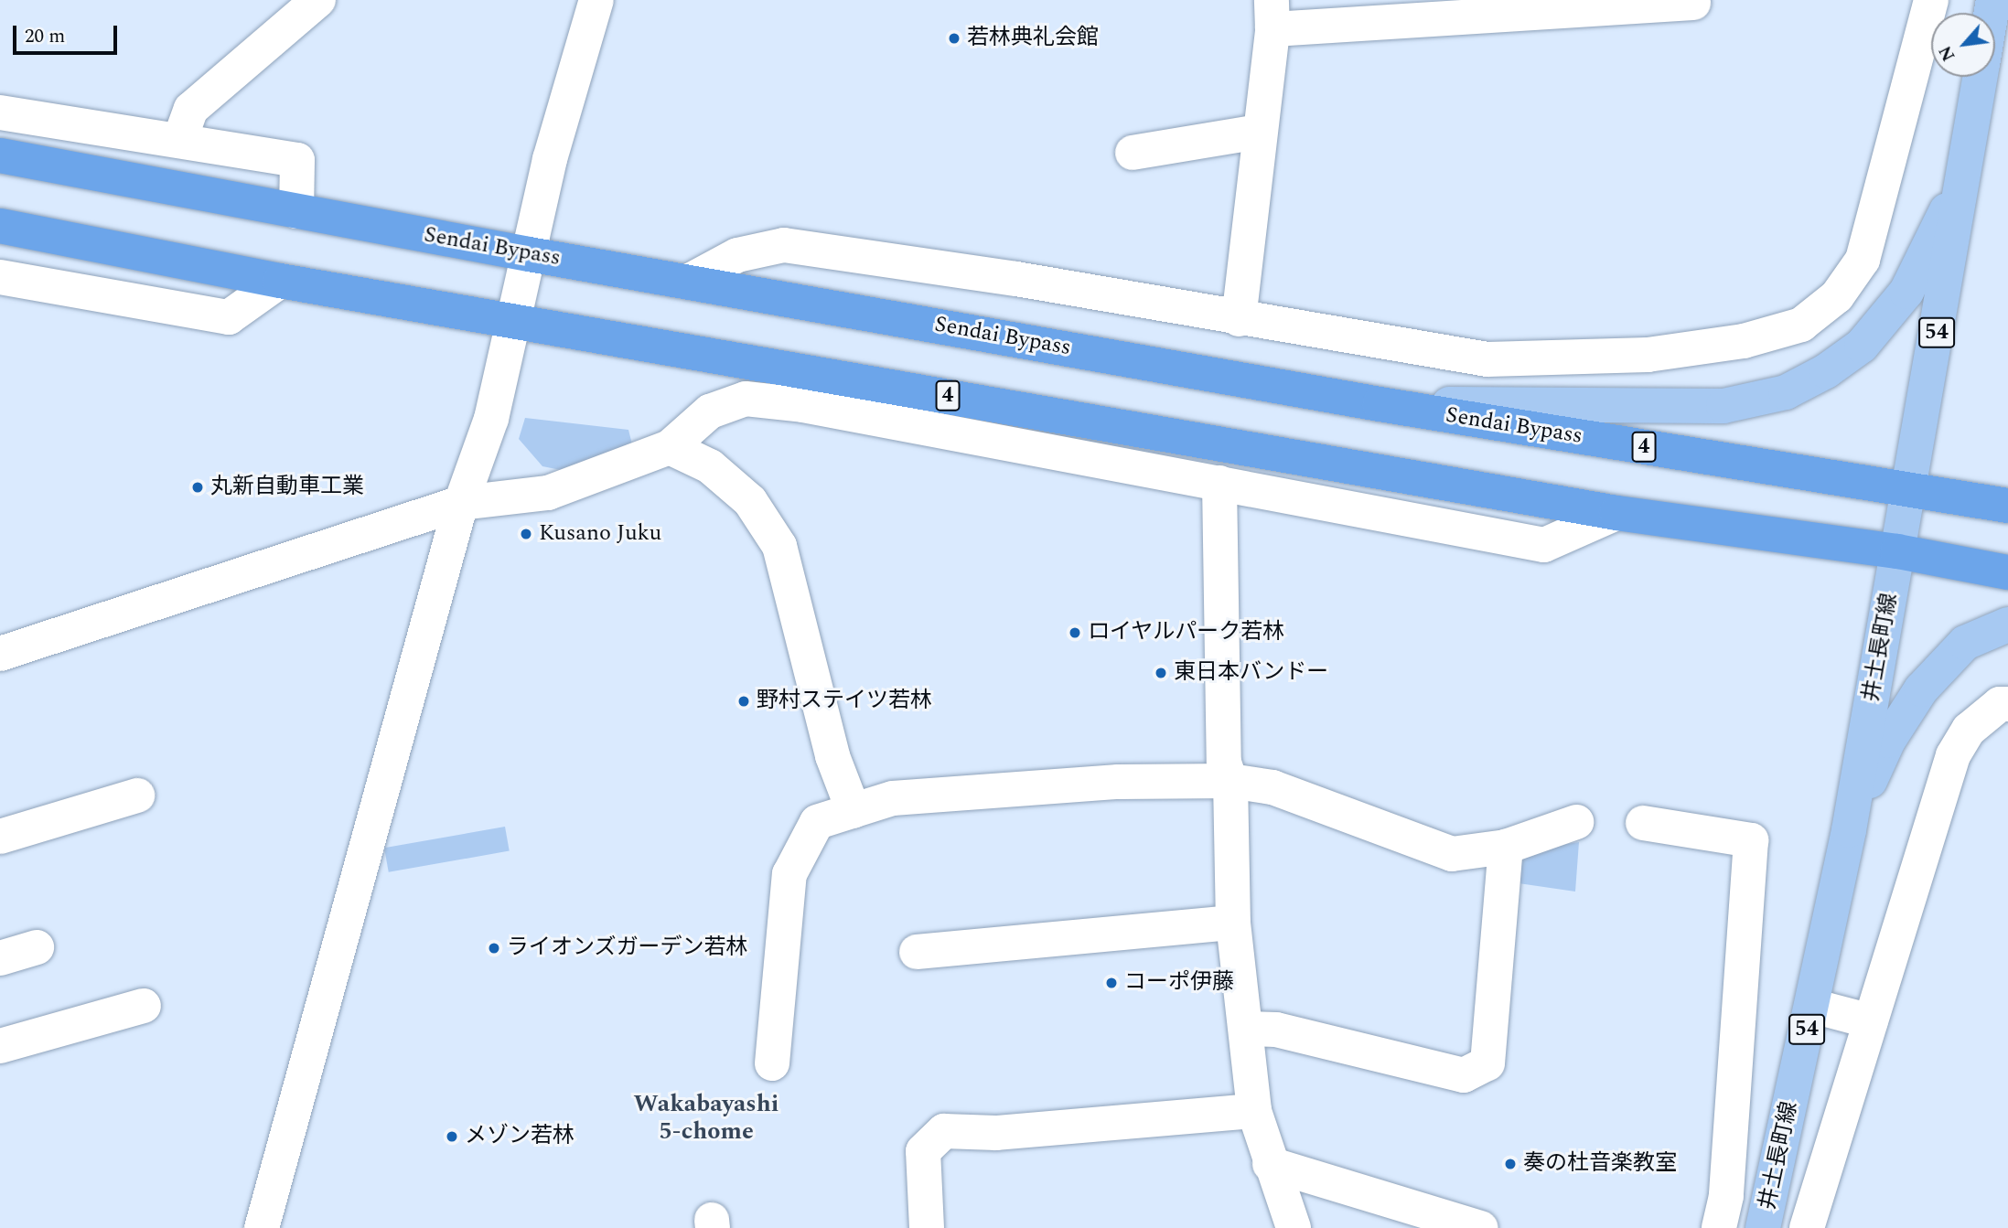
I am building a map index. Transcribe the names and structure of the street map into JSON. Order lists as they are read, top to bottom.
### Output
{
  "streets": {
    "highway": ["Sendai Bypass", "4"],
    "main road": ["54", "井土長町線"]
  },
  "crossings": [
    ["Sendai Bypass", "井土長町線"],
    ["4", "井土長町線"]
  ],
  "districts": ["Wakabayashi 5-chome"],
  "places": [
    "若林典礼会館",
    "丸新自動車工業",
    "Kusano Juku",
    "ロイヤルパーク若林",
    "東日本バンドー",
    "野村ステイツ若林",
    "ライオンズガーデン若林",
    "コーポ伊藤",
    "メゾン若林",
    "奏の杜音楽教室"
  ],
  "scale_bar": "20 m",
  "north": "bottom left"
}
